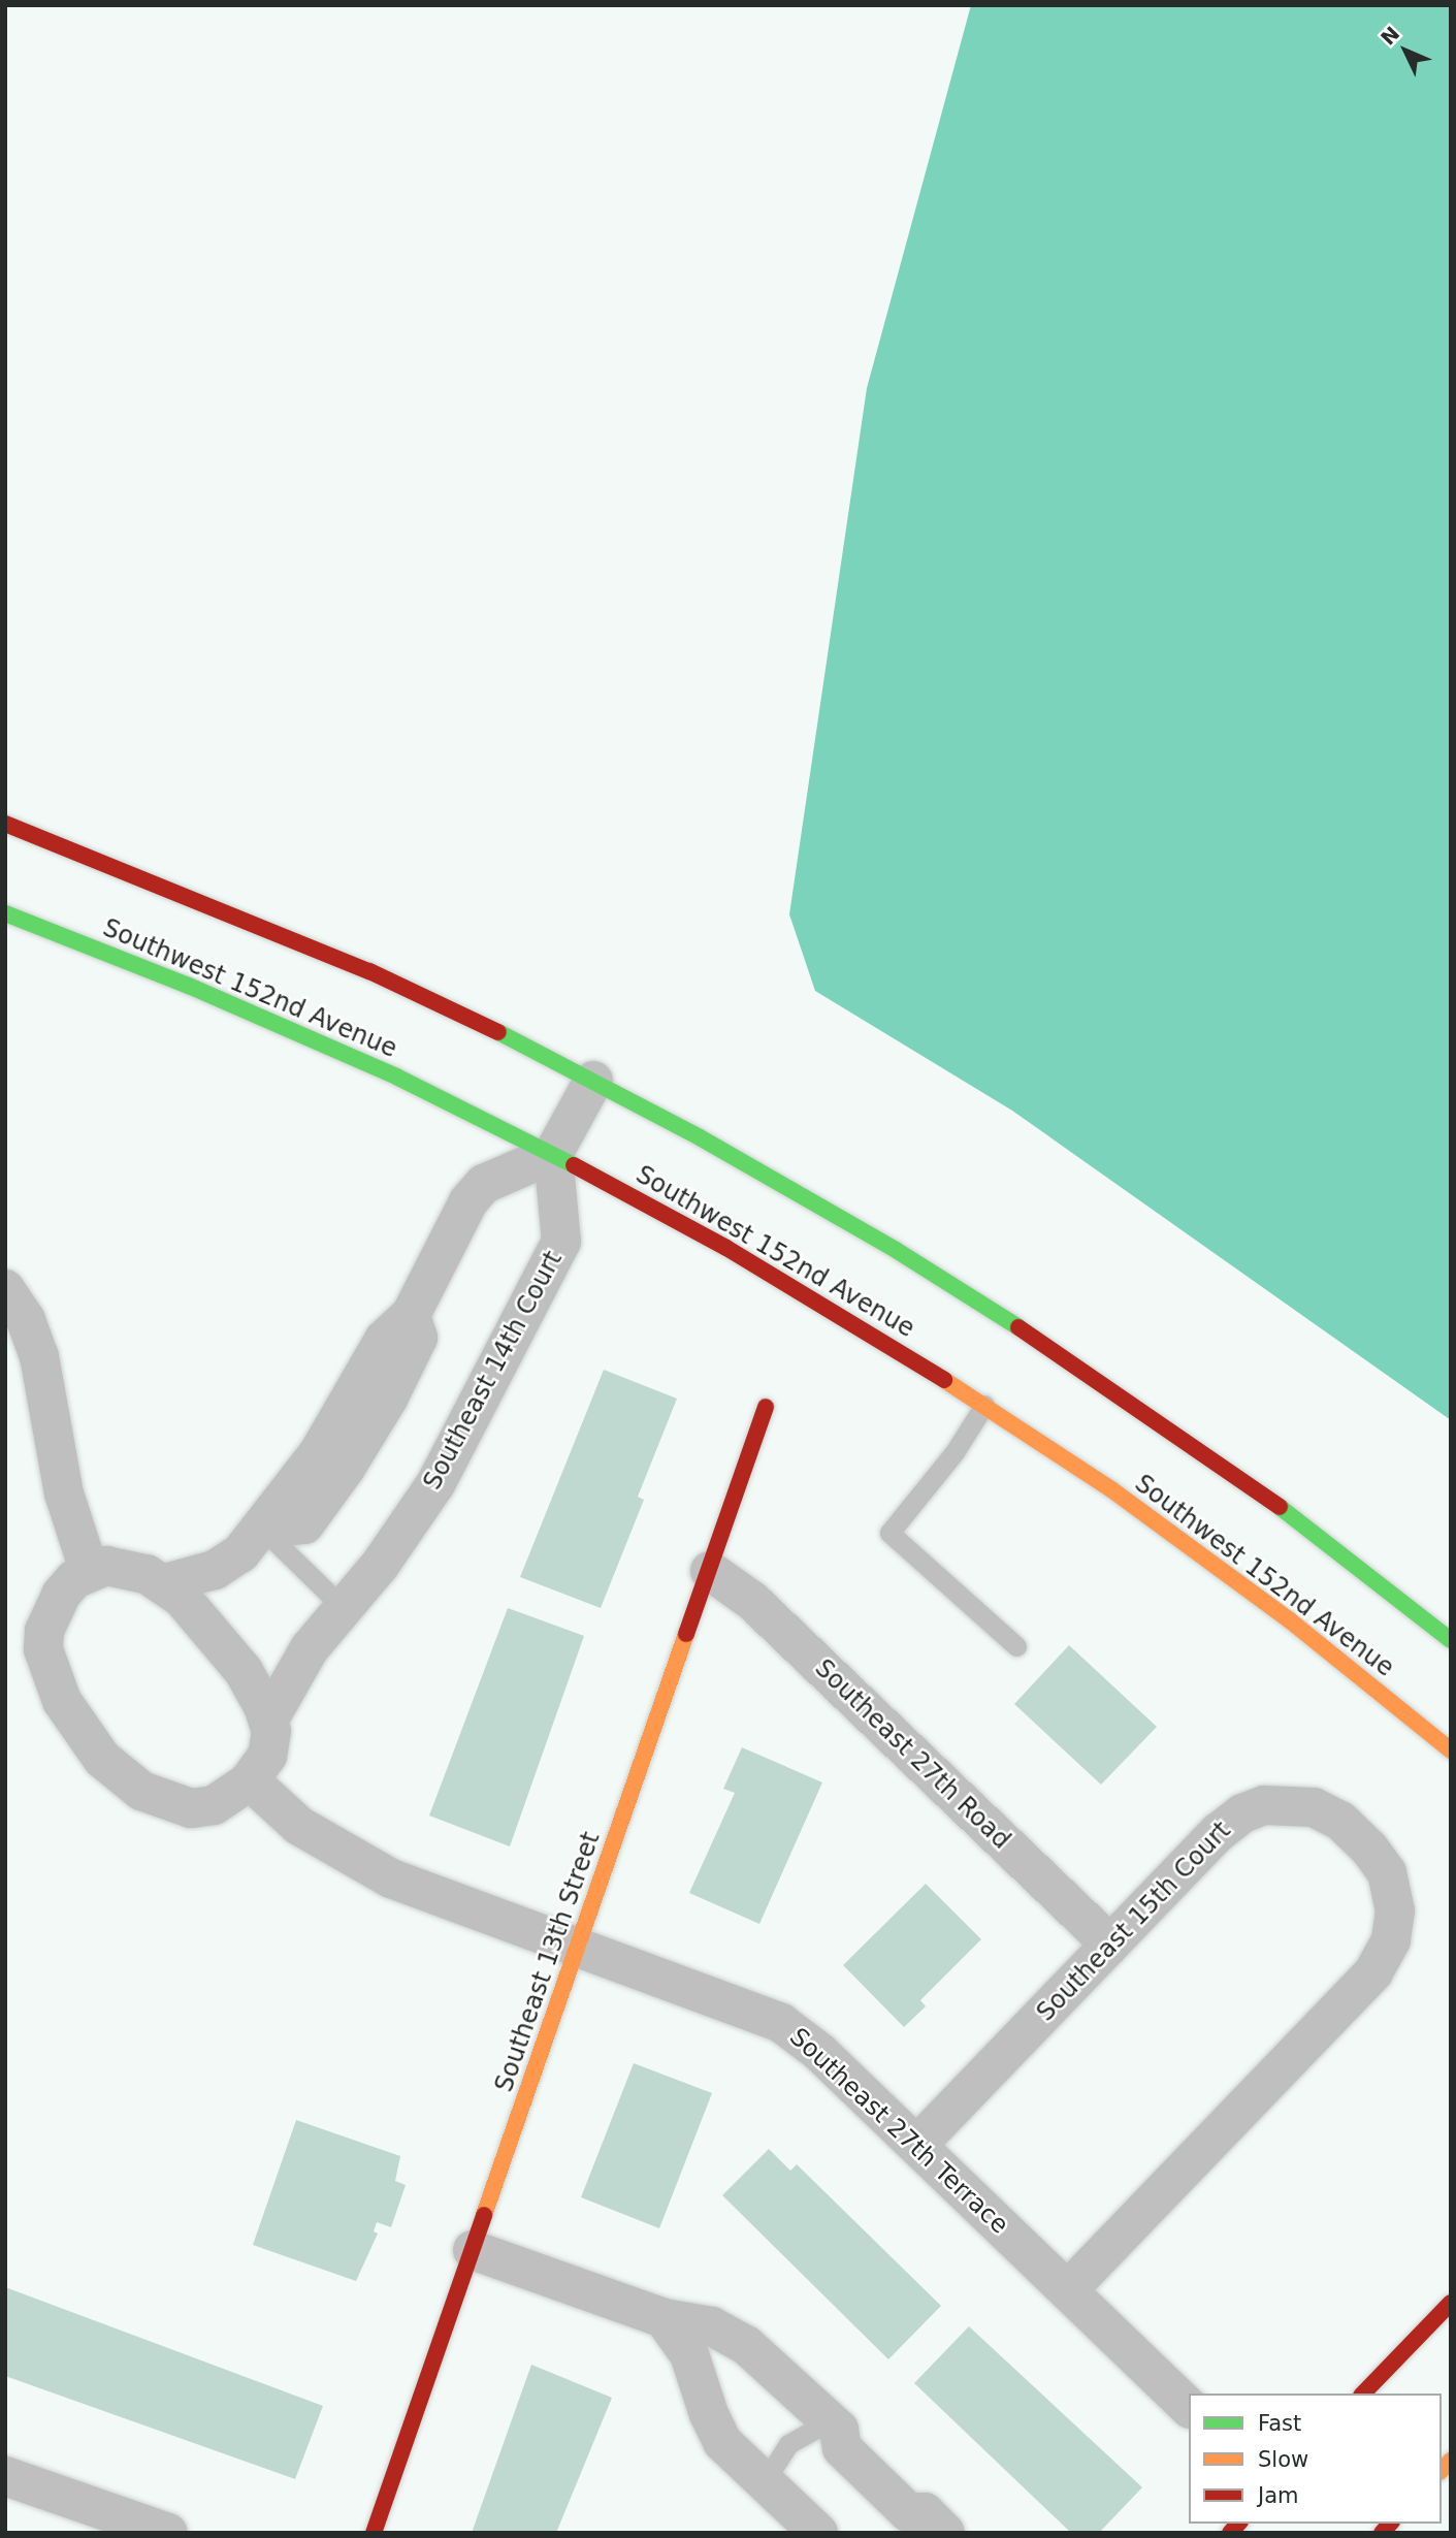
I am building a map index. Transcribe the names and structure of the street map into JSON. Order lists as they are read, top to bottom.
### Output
{
  "streets": {
    "street": [
      "Southwest 152nd Avenue",
      "Southeast 14th Court",
      "Southeast 27th Road",
      "Southeast 15th Court",
      "Southeast 13th Street",
      "Southeast 27th Terrace"
    ]
  },
  "crossings": [
    ["Southwest 152nd Avenue", "Southeast 14th Court"],
    ["Southeast 14th Court", "Southeast 27th Terrace"],
    ["Southeast 27th Road", "Southeast 15th Court"],
    ["Southeast 27th Road", "Southeast 13th Street"],
    ["Southeast 15th Court", "Southeast 27th Terrace"],
    ["Southeast 13th Street", "Southeast 27th Terrace"]
  ],
  "legend": ["Fast", "Slow", "Jam"],
  "north": "top left"
}
